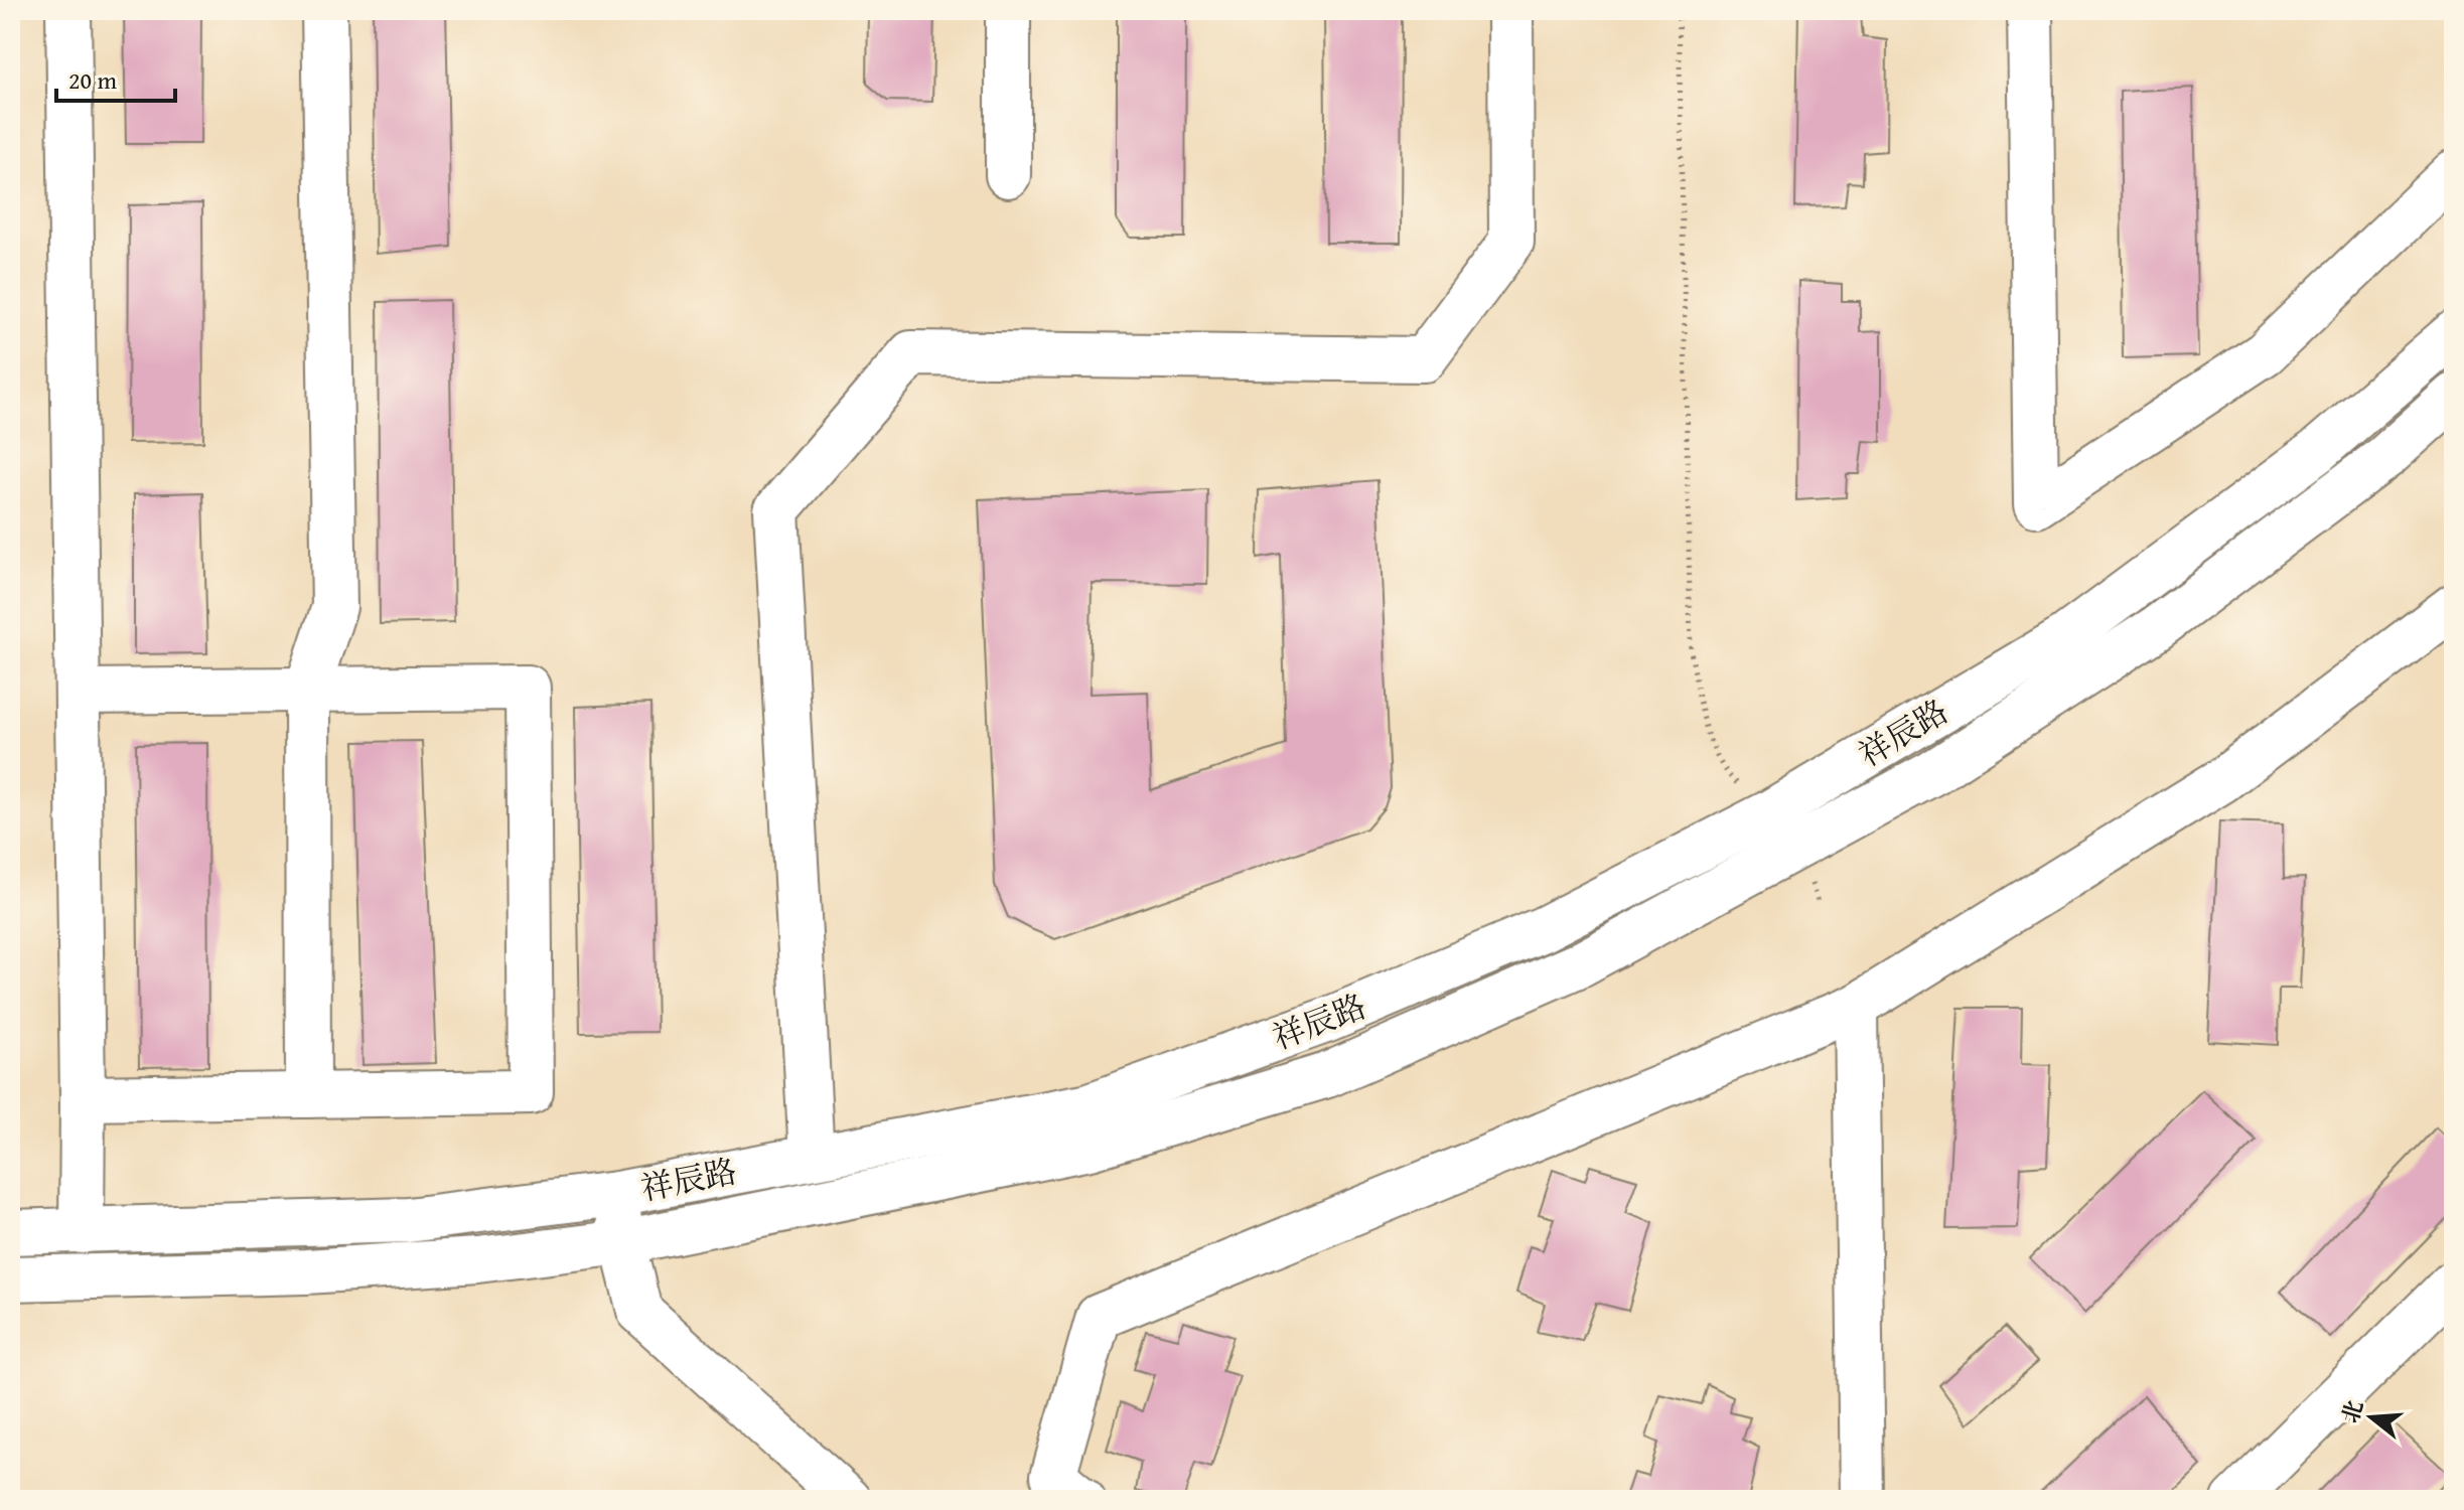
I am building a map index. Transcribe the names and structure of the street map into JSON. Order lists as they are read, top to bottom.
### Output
{
  "streets": {
    "street": ["祥辰路"]
  },
  "scale_bar": "20 m",
  "north": "left"
}
